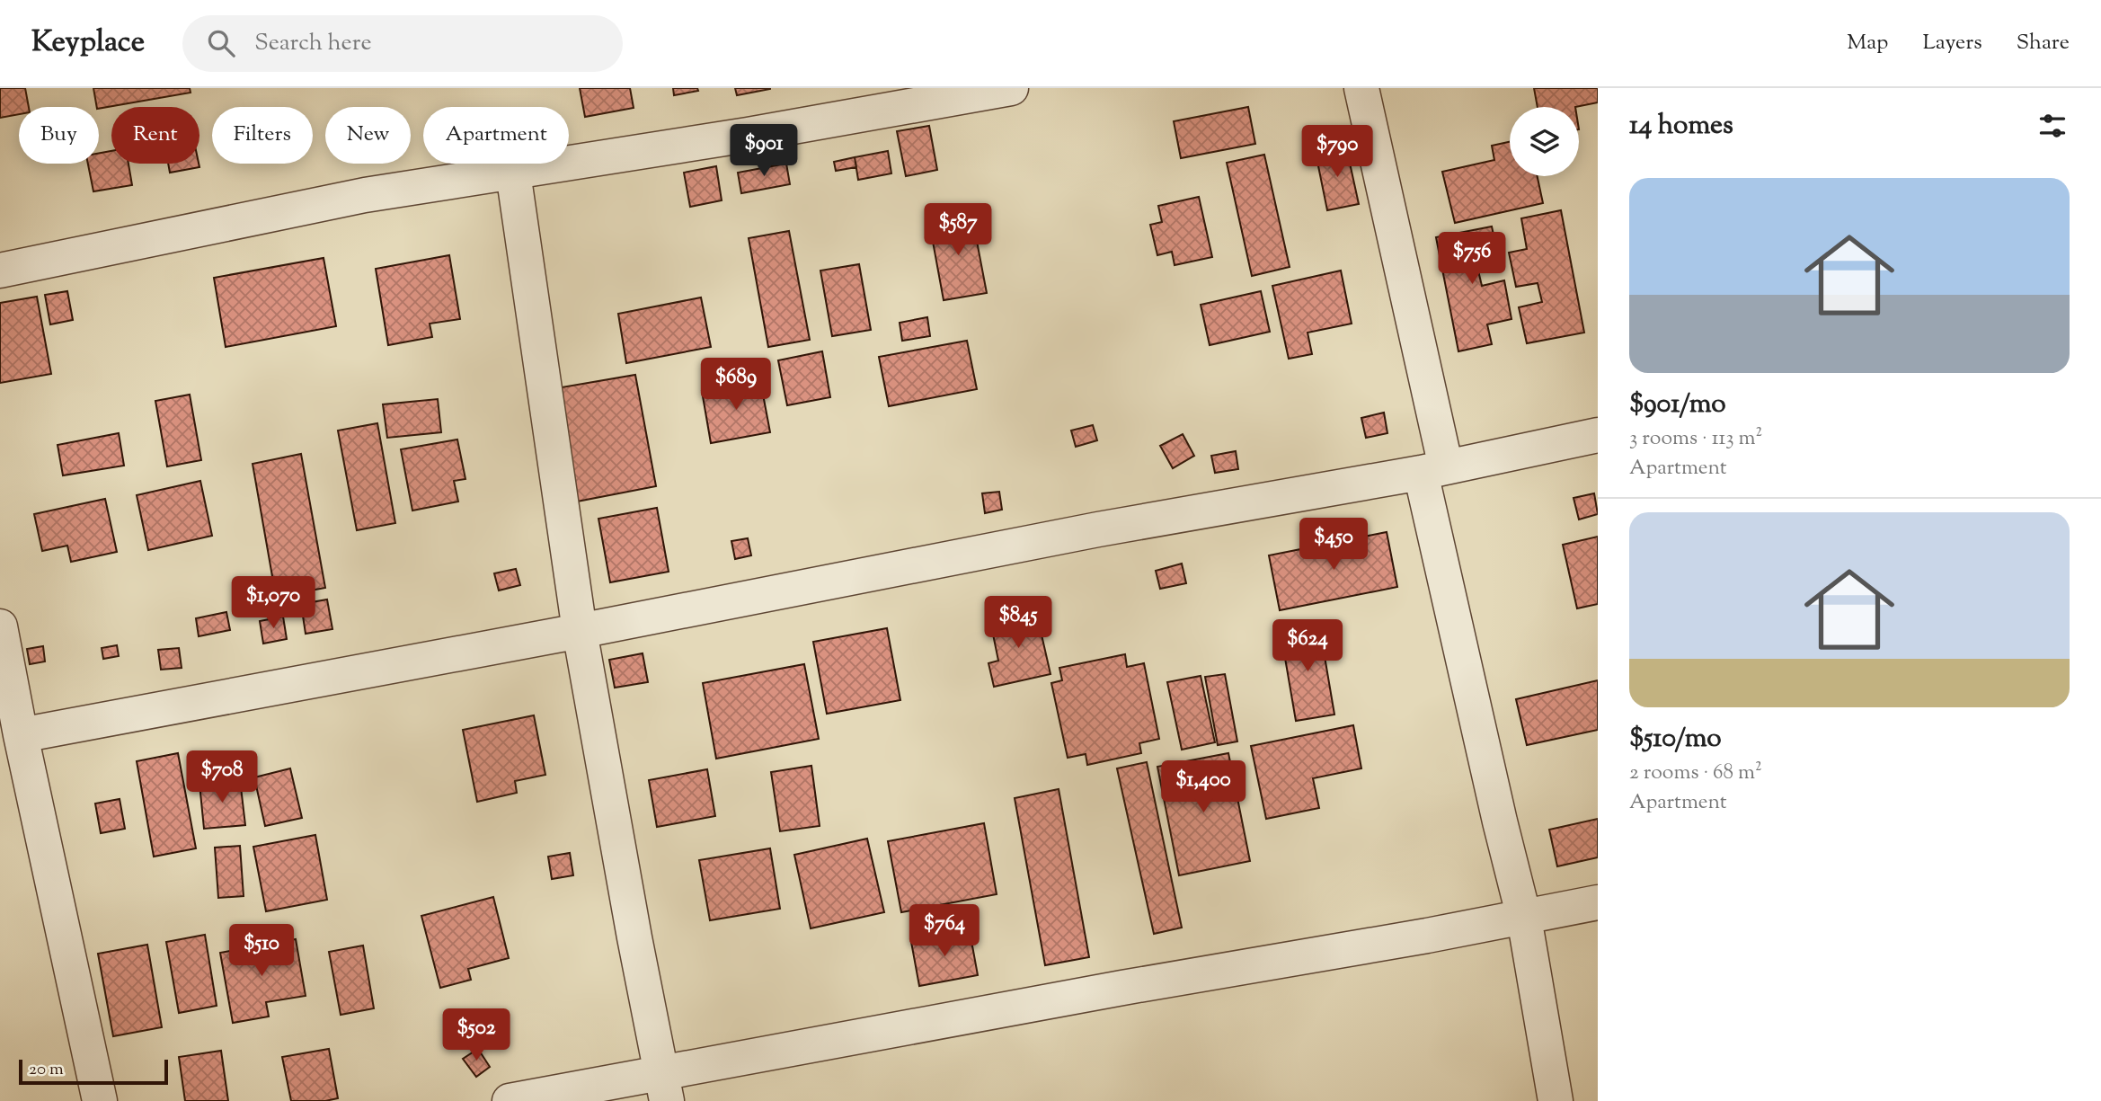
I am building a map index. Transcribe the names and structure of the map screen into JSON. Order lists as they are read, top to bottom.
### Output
{
  "scale_bar": "20 m",
  "page": {
    "header": "Keyplace",
    "search": "Search here",
    "nav": ["Map", "Layers", "Share"],
    "heading": "14 homes",
    "chip": [
      "Buy",
      "Rent",
      "Filters",
      "New",
      "Apartment"
    ],
    "price": [
      "$901",
      "$790",
      "$587",
      "$756",
      "$689",
      "$450",
      "$1,070",
      "$845",
      "$624",
      "$708",
      "$1,400",
      "$764",
      "$510",
      "$502"
    ],
    "list": [
      {
        "name": "$901/mo",
        "note": "3 rooms · 113 m² · Apartment"
      },
      {
        "name": "$510/mo",
        "note": "2 rooms · 68 m² · Apartment"
      }
    ],
    "scale": "20 m"
  }
}
